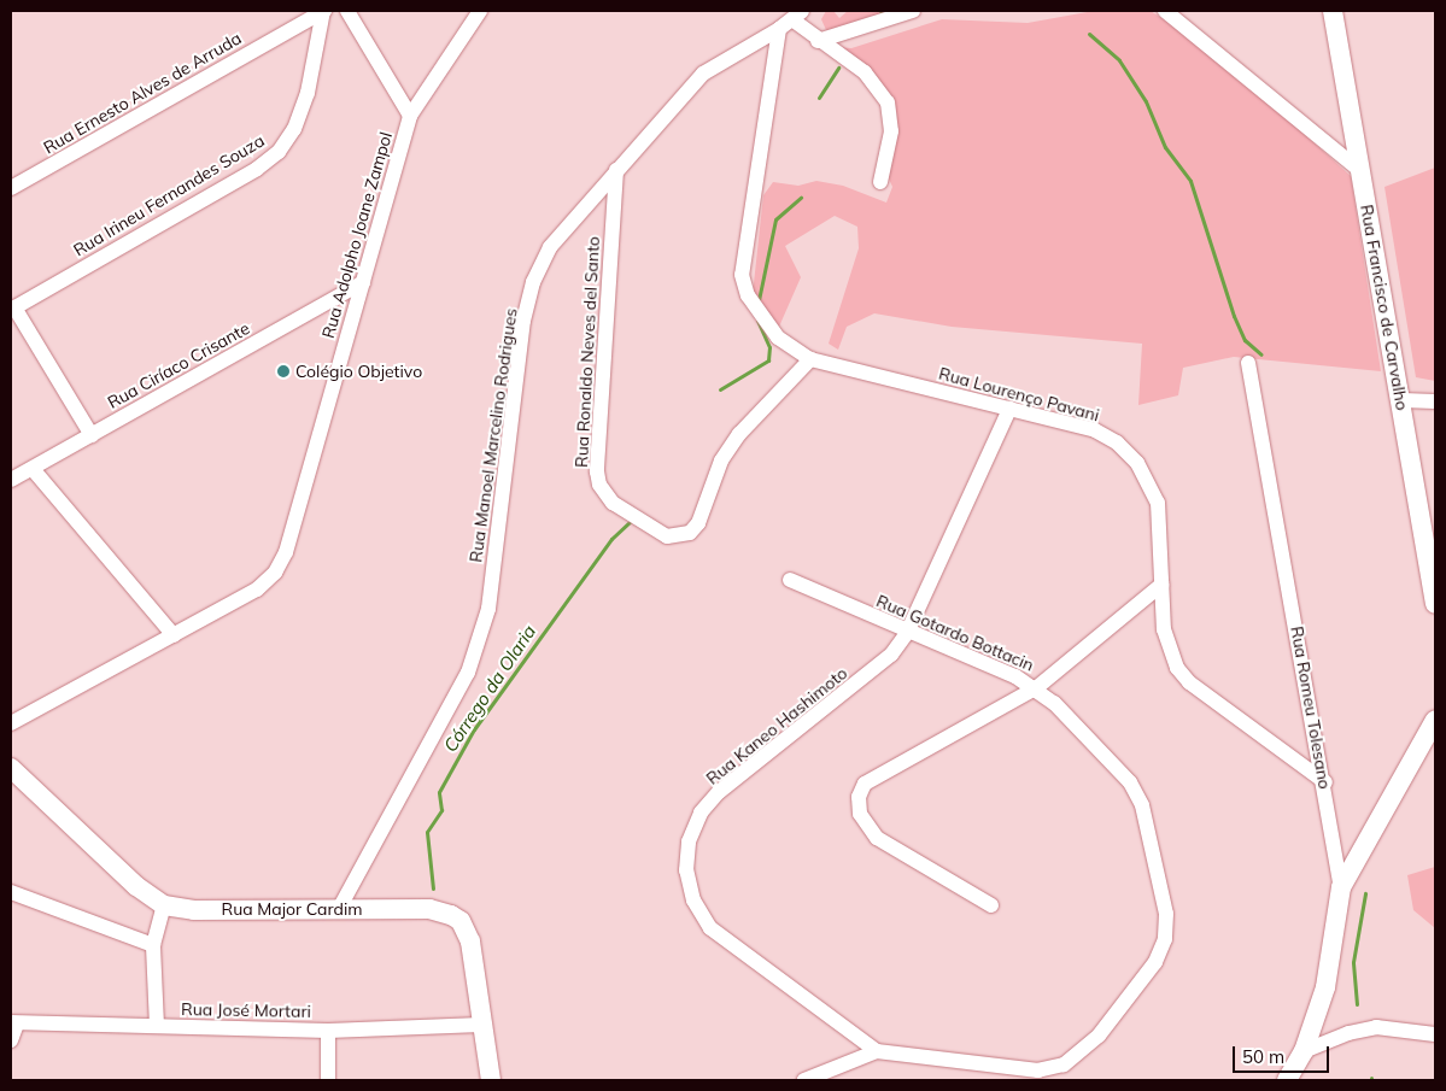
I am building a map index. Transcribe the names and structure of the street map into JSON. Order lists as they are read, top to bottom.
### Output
{
  "streets": {
    "street": [
      "Rua Ernesto Alves de Arruda",
      "Rua Irineu Fernandes Souza",
      "Rua Adolpho Joane Zampol",
      "Rua Francisco de Carvalho",
      "Rua Ronaldo Neves del Santo",
      "Rua Ciríaco Crisante",
      "Rua Lourenço Pavani",
      "Rua Manoel Marcelino Rodrigues",
      "Rua Gotardo Bottacin",
      "Rua Romeu Tolesano",
      "Rua Kaneo Hashimoto",
      "Rua Major Cardim",
      "Rua José Mortari"
    ]
  },
  "crossings": [
    ["Rua Ernesto Alves de Arruda", "Rua Irineu Fernandes Souza"],
    ["Rua Adolpho Joane Zampol", "Rua Ciríaco Crisante"],
    ["Rua Ronaldo Neves del Santo", "Rua Lourenço Pavani"],
    ["Rua Ronaldo Neves del Santo", "Rua Manoel Marcelino Rodrigues"],
    ["Rua Lourenço Pavani", "Rua Manoel Marcelino Rodrigues"],
    ["Rua Lourenço Pavani", "Rua Romeu Tolesano"],
    ["Rua Lourenço Pavani", "Rua Kaneo Hashimoto"],
    ["Rua Manoel Marcelino Rodrigues", "Rua Major Cardim"],
    ["Rua Gotardo Bottacin", "Rua Kaneo Hashimoto"],
    ["Rua Major Cardim", "Rua José Mortari"]
  ],
  "water": ["Córrego da Olaria"],
  "places": ["Colégio Objetivo"],
  "scale_bar": "50 m"
}
